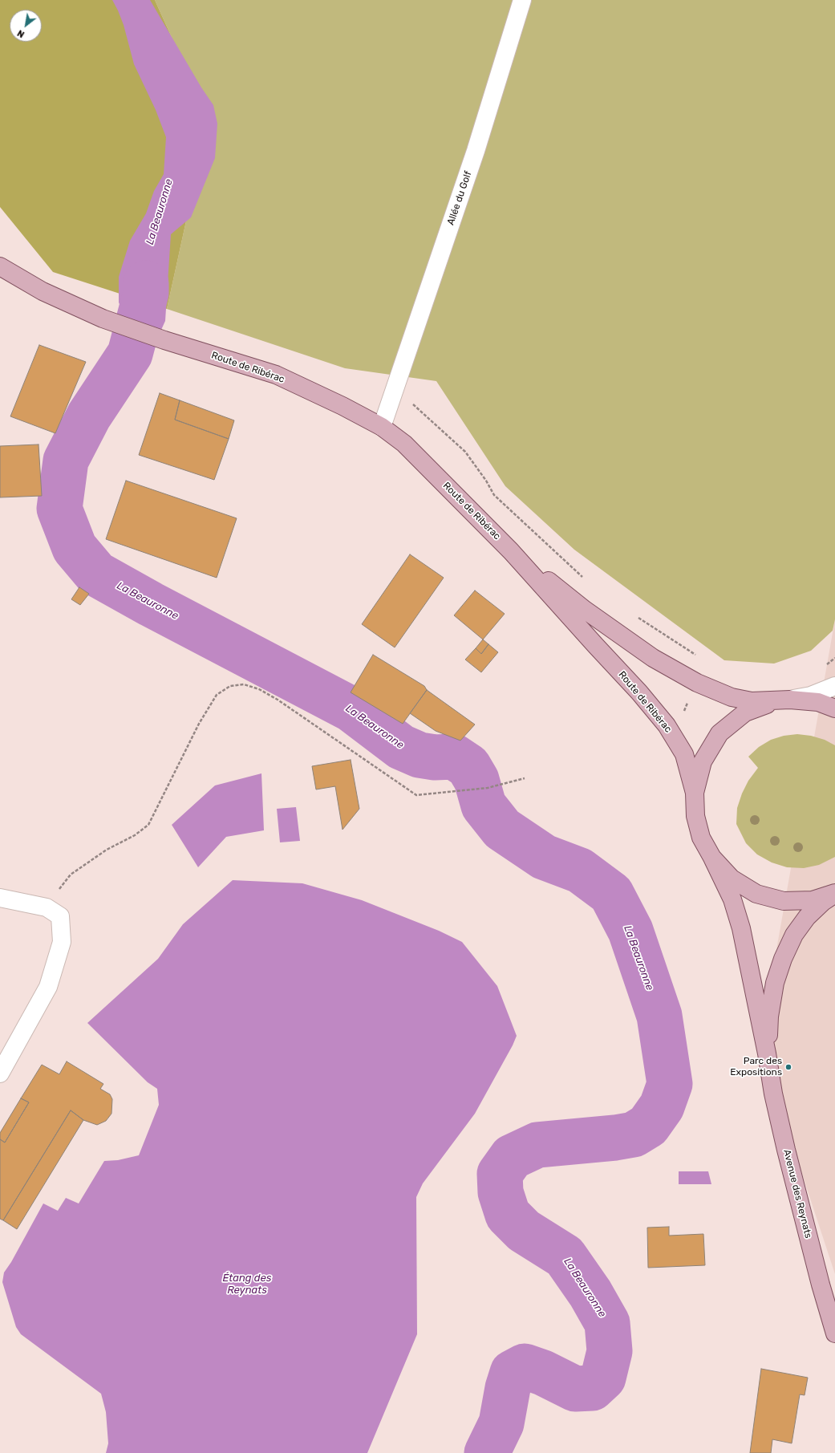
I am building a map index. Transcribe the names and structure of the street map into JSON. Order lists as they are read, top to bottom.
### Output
{
  "streets": {
    "main road": ["Route de Ribérac", "Avenue des Reynats"],
    "street": ["Allée du Golf"]
  },
  "crossings": [
    ["Allée du Golf", "Route de Ribérac"],
    ["Route de Ribérac", "Avenue des Reynats"]
  ],
  "water": ["La Beauronne", "Étang des Reynats"],
  "places": ["Parc des Expositions"],
  "north": "bottom left"
}
